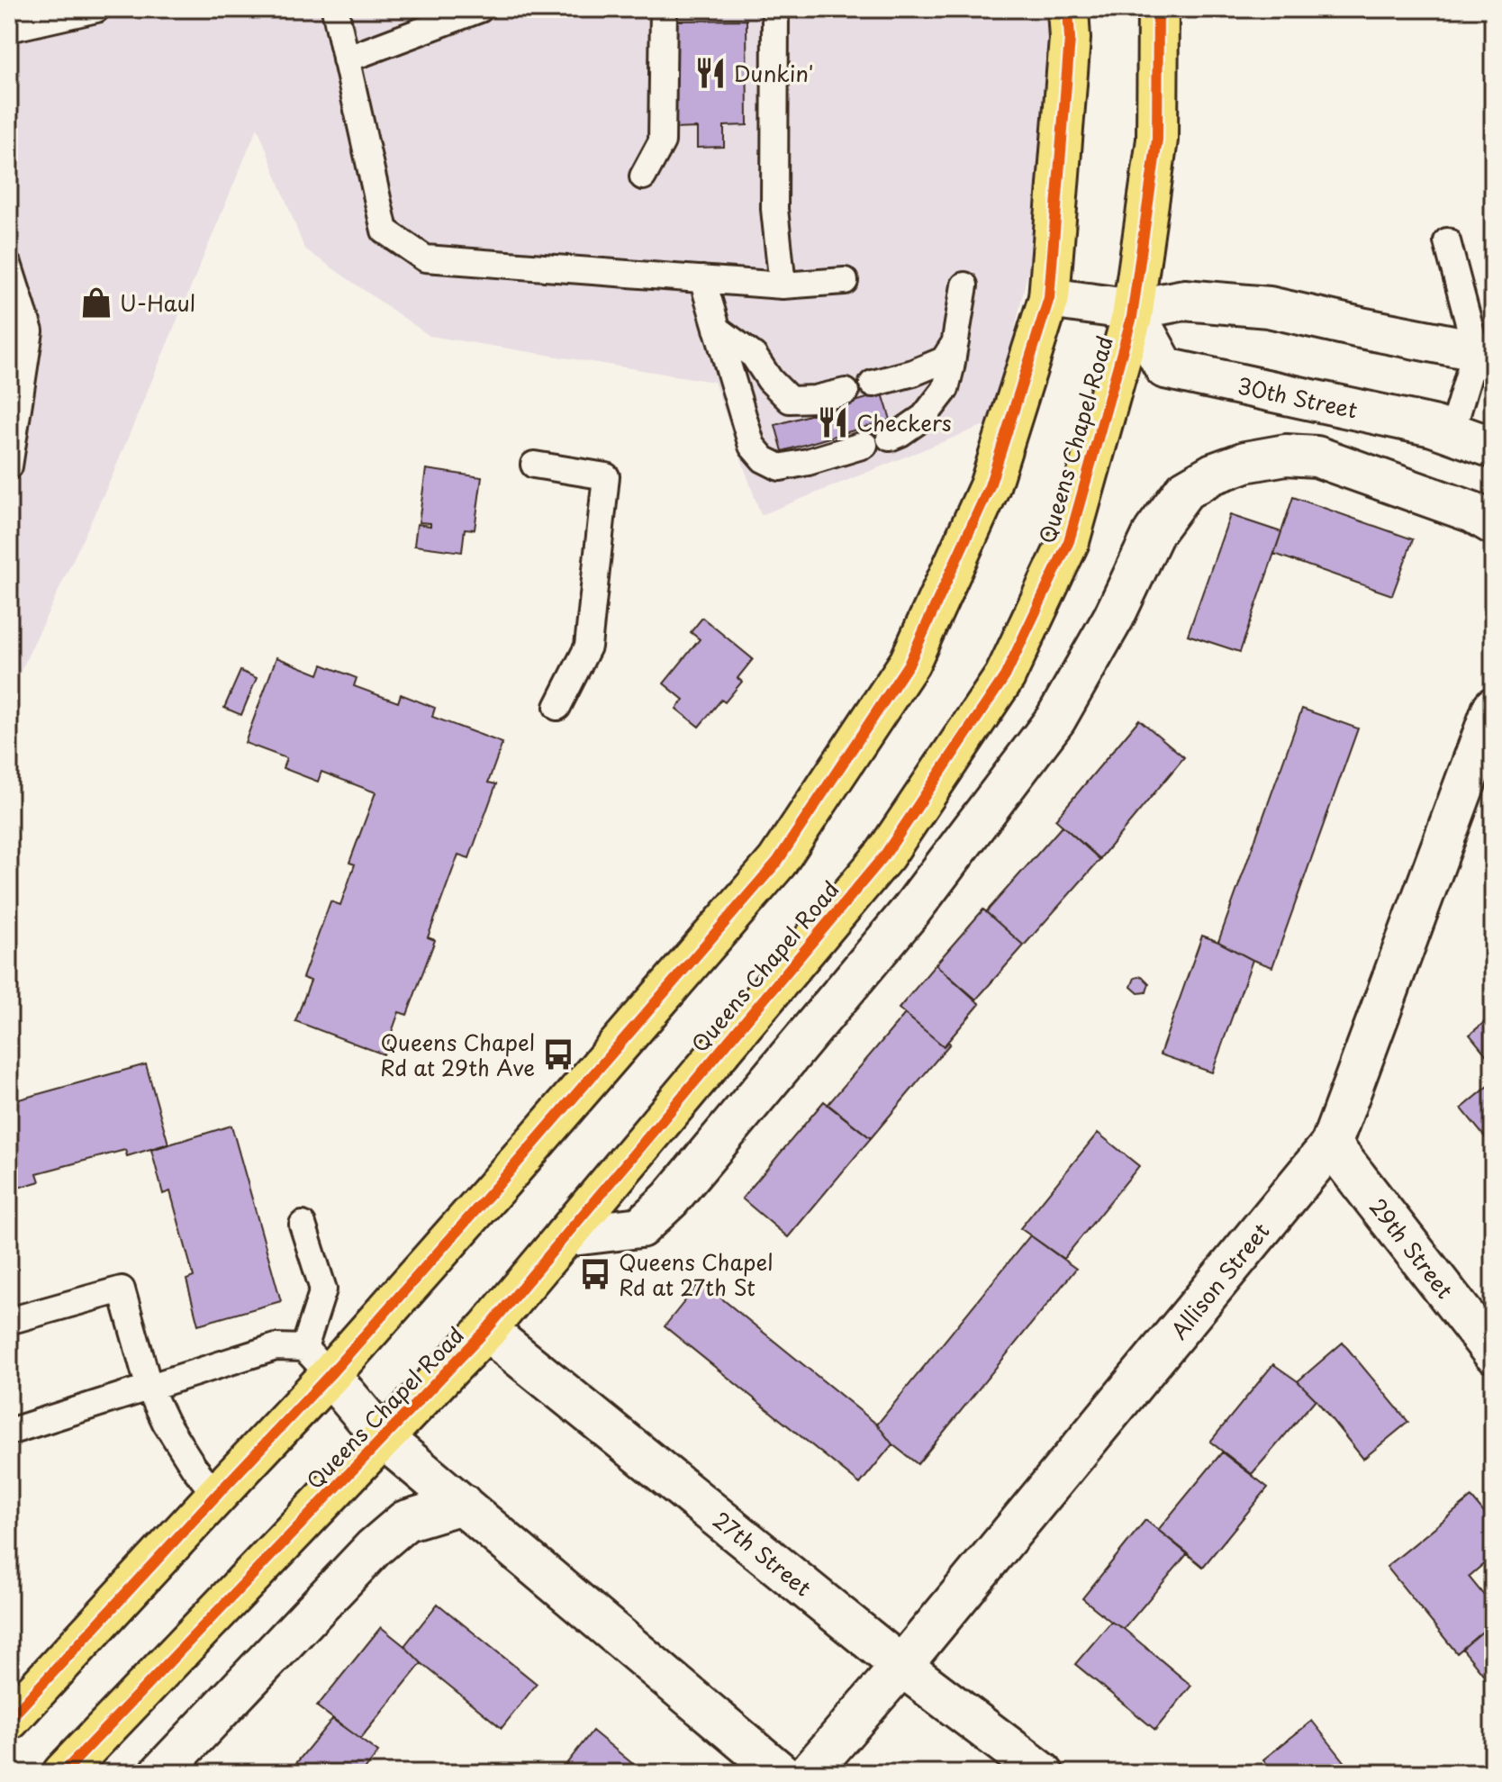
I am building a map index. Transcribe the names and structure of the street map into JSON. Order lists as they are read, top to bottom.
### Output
{
  "streets": {
    "main road": ["Queens Chapel Road"],
    "street": [
      "30th Street",
      "29th Street",
      "Allison Street",
      "27th Street"
    ]
  },
  "crossings": [
    ["30th Street", "Queens Chapel Road"],
    ["Queens Chapel Road", "27th Street"],
    ["29th Street", "Allison Street"],
    ["Allison Street", "27th Street"]
  ],
  "places": {
    "restaurant": ["Dunkin'", "Checkers"],
    "shop": ["U-Haul"],
    "bus stop": ["Queens Chapel Rd at 29th Ave", "Queens Chapel Rd at 27th St"]
  }
}
